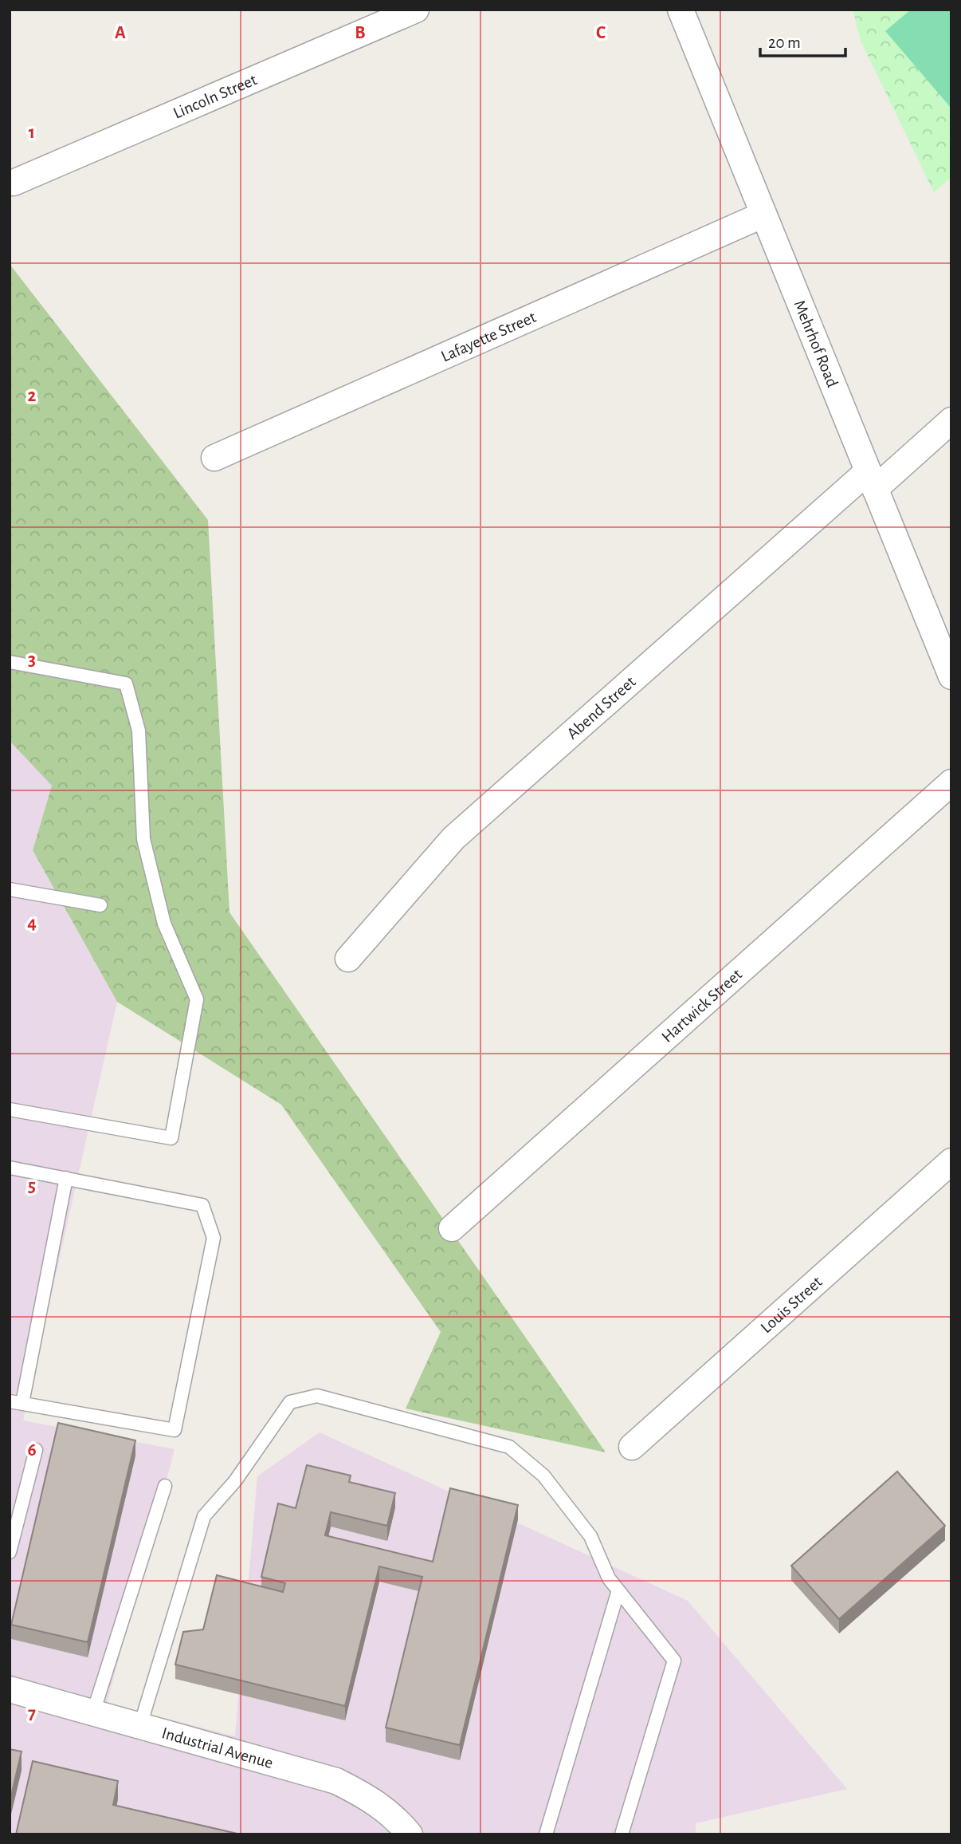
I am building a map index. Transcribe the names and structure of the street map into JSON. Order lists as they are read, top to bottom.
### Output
{
  "streets": {
    "street": [
      "Lincoln Street",
      "Lafayette Street",
      "Mehrhof Road",
      "Abend Street",
      "Hartwick Street",
      "Louis Street",
      "Industrial Avenue"
    ]
  },
  "crossings": [
    ["Lafayette Street", "Mehrhof Road"],
    ["Mehrhof Road", "Abend Street"]
  ],
  "scale_bar": "20 m",
  "grid": {
    "columns": ["A", "B", "C"],
    "rows": [
      "1",
      "2",
      "3",
      "4",
      "5",
      "6",
      "7"
    ]
  }
}
